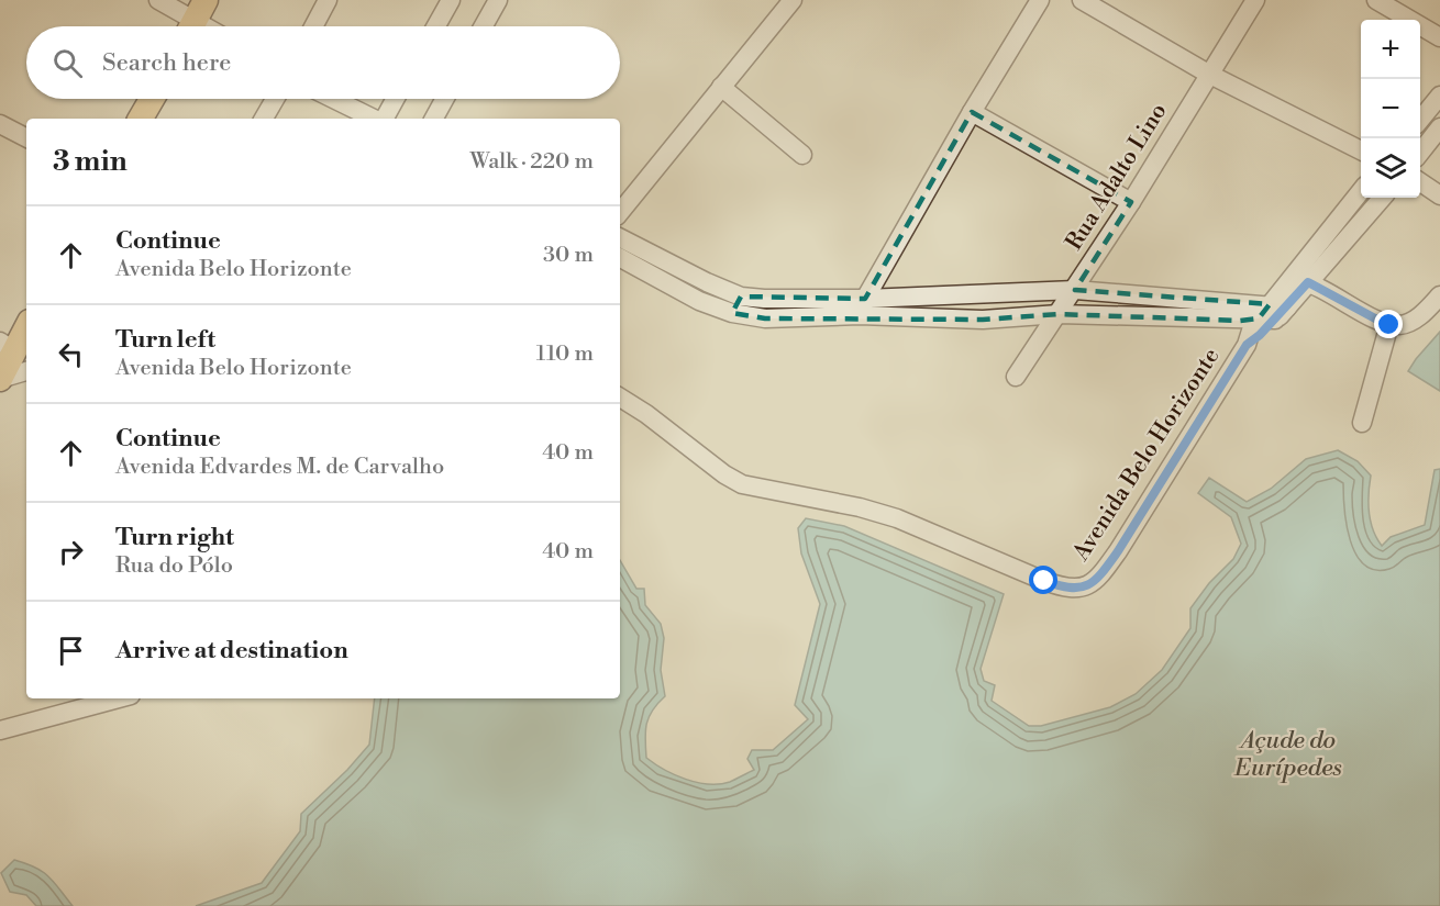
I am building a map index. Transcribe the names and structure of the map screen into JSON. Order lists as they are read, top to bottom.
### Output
{
  "streets": {
    "street": ["Rua Adalto Lino", "Avenida Belo Horizonte"]
  },
  "crossings": [
    ["Rua Adalto Lino", "Avenida Belo Horizonte"]
  ],
  "water": ["Açude do Eurípedes"],
  "page": {
    "map_buttons": ["+", "−"],
    "search": "Search here",
    "heading": ["3 min", "Walk · 220 m"],
    "list": [
      ["Continue", "Avenida Belo Horizonte", "30 m"],
      ["Turn left", "Avenida Belo Horizonte", "110 m"],
      ["Continue", "Avenida Edvardes M. de Carvalho", "40 m"],
      ["Turn right", "Rua do Pólo", "40 m"],
      "Arrive at destination"
    ]
  }
}
